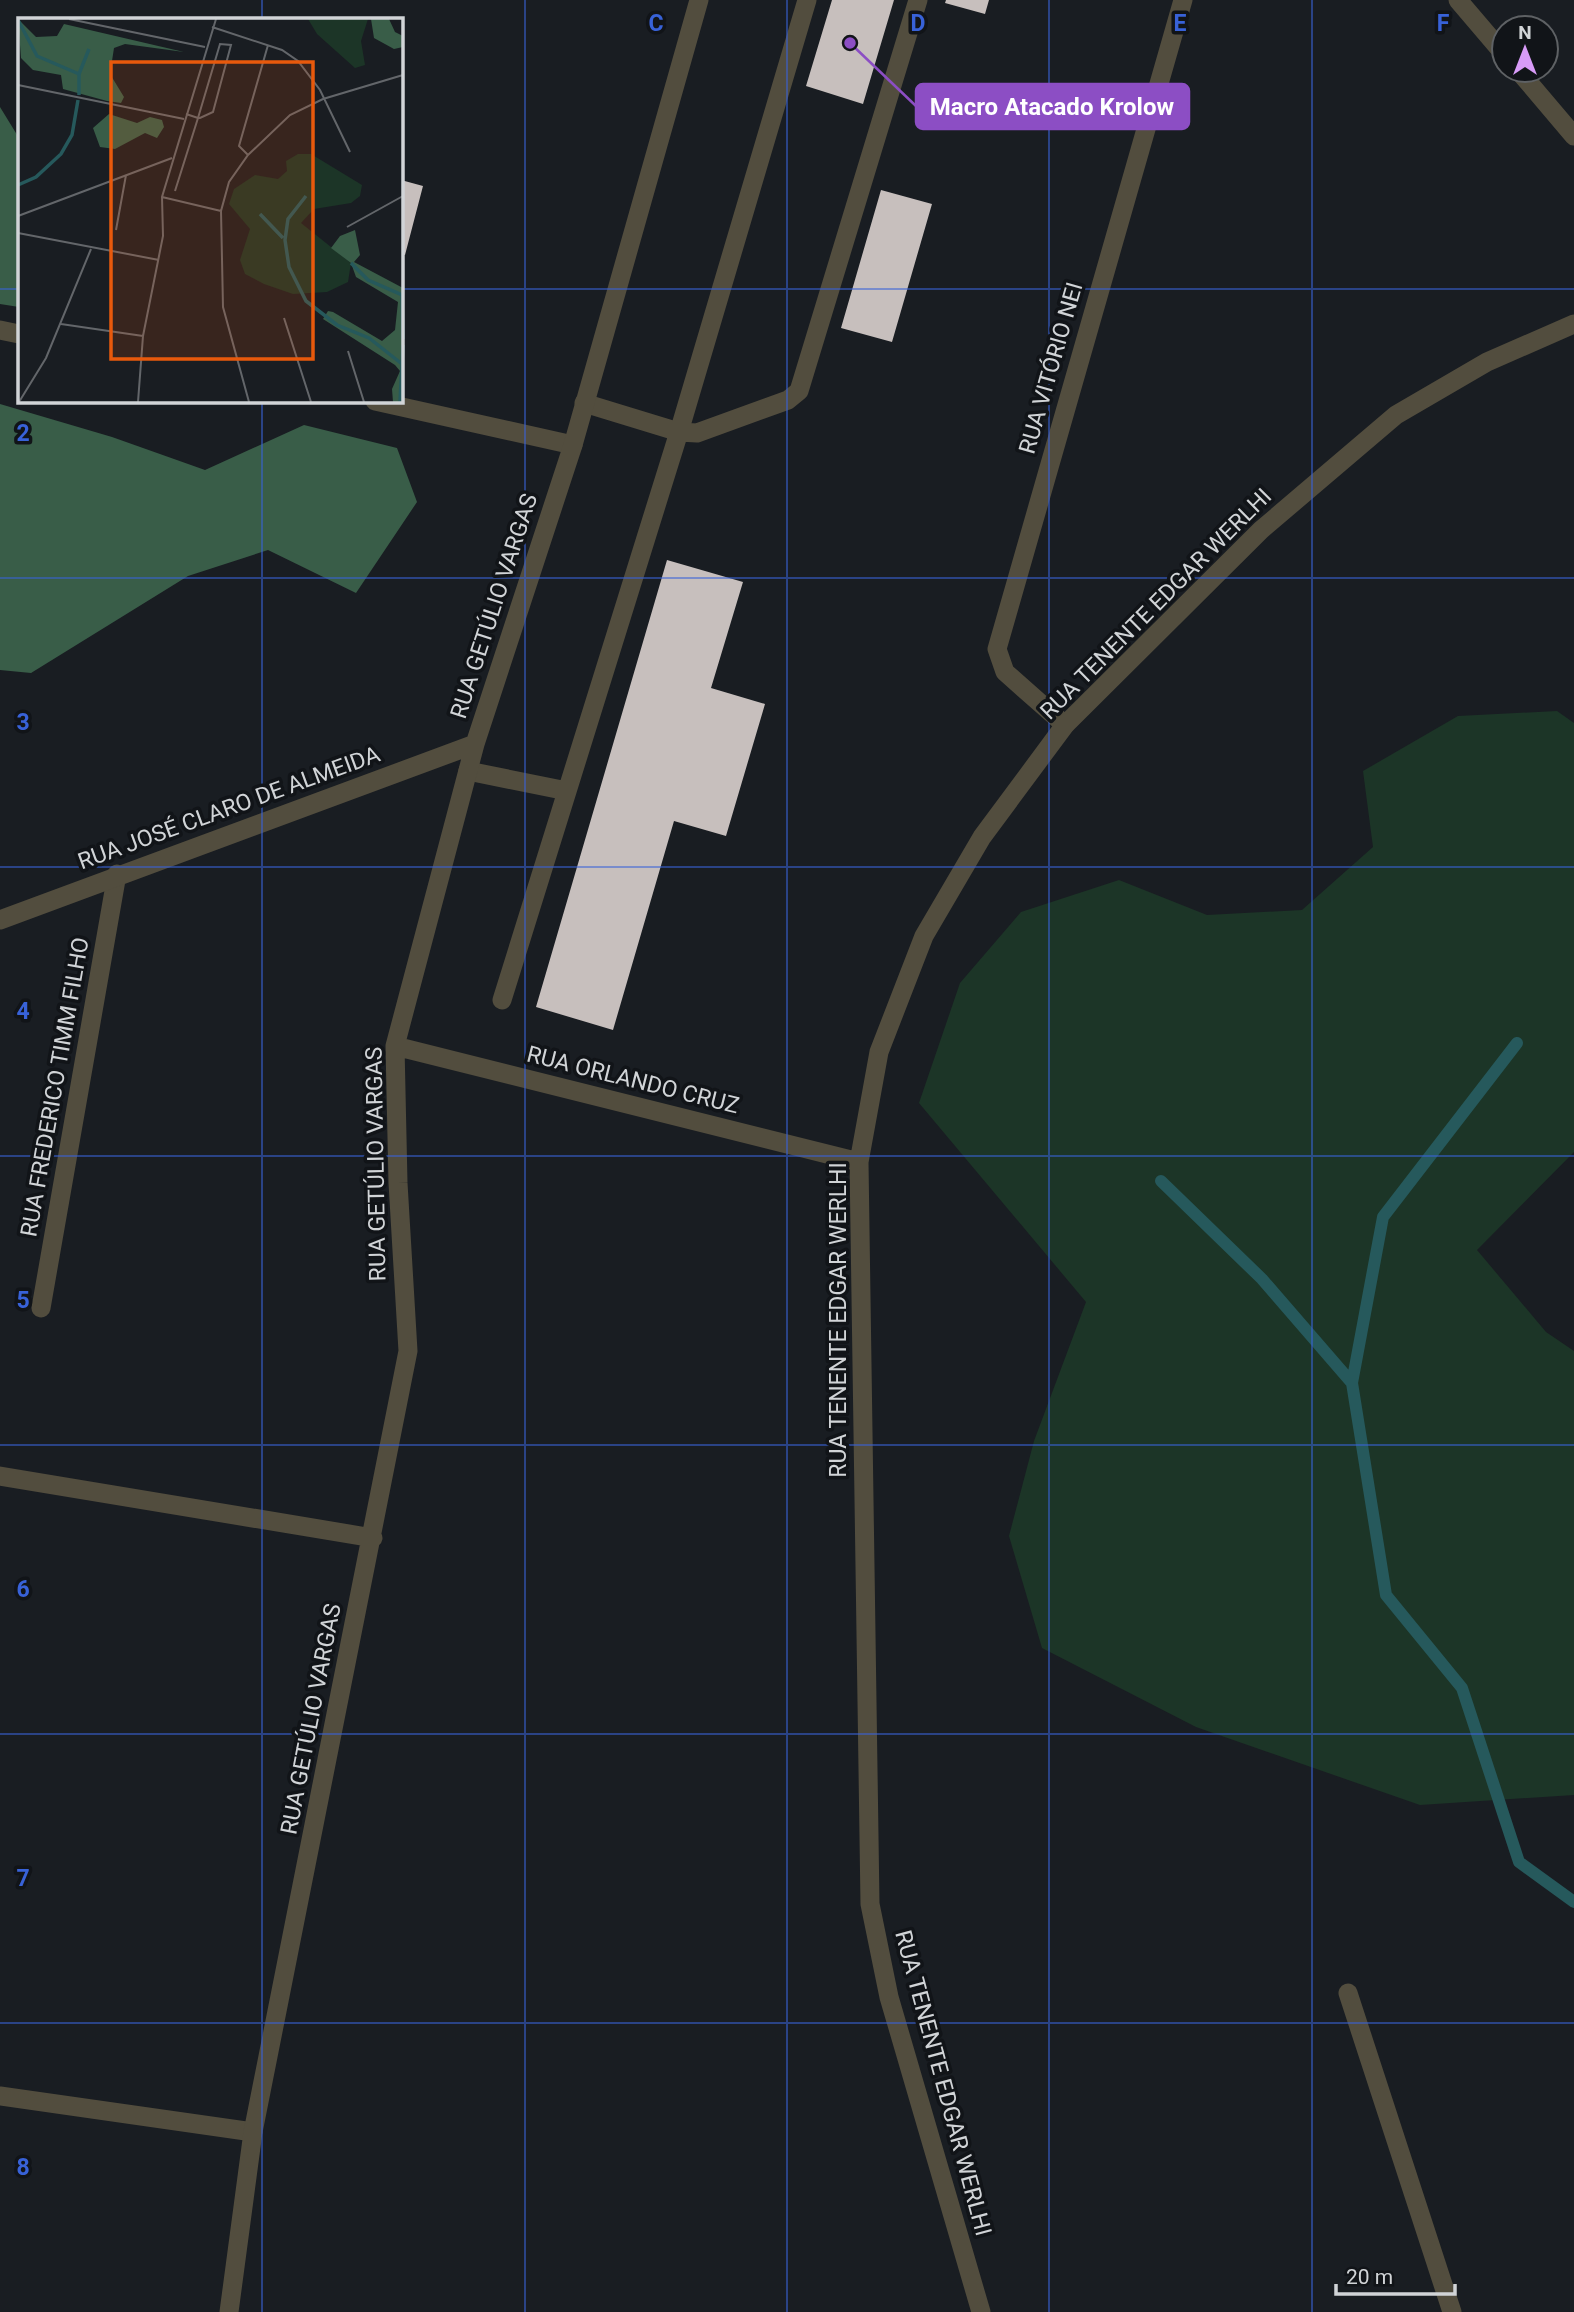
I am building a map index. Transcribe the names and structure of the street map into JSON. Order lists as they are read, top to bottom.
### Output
{
  "streets": {
    "street": [
      "RUA VITÓRIO NEI",
      "RUA TENENTE EDGAR WERLHI",
      "RUA GETÚLIO VARGAS",
      "RUA JOSÉ CLARO DE ALMEIDA",
      "RUA ORLANDO CRUZ",
      "RUA FREDERICO TIMM FILHO"
    ]
  },
  "crossings": [
    ["RUA VITÓRIO NEI", "RUA TENENTE EDGAR WERLHI"],
    ["RUA TENENTE EDGAR WERLHI", "RUA ORLANDO CRUZ"],
    ["RUA GETÚLIO VARGAS", "RUA JOSÉ CLARO DE ALMEIDA"],
    ["RUA GETÚLIO VARGAS", "RUA ORLANDO CRUZ"],
    ["RUA JOSÉ CLARO DE ALMEIDA", "RUA FREDERICO TIMM FILHO"]
  ],
  "places": ["Macro Atacado Krolow"],
  "scale_bar": "20 m",
  "north": "top",
  "grid": {
    "columns": [
      "C",
      "D",
      "E",
      "F"
    ],
    "rows": [
      "2",
      "3",
      "4",
      "5",
      "6",
      "7",
      "8"
    ]
  }
}
